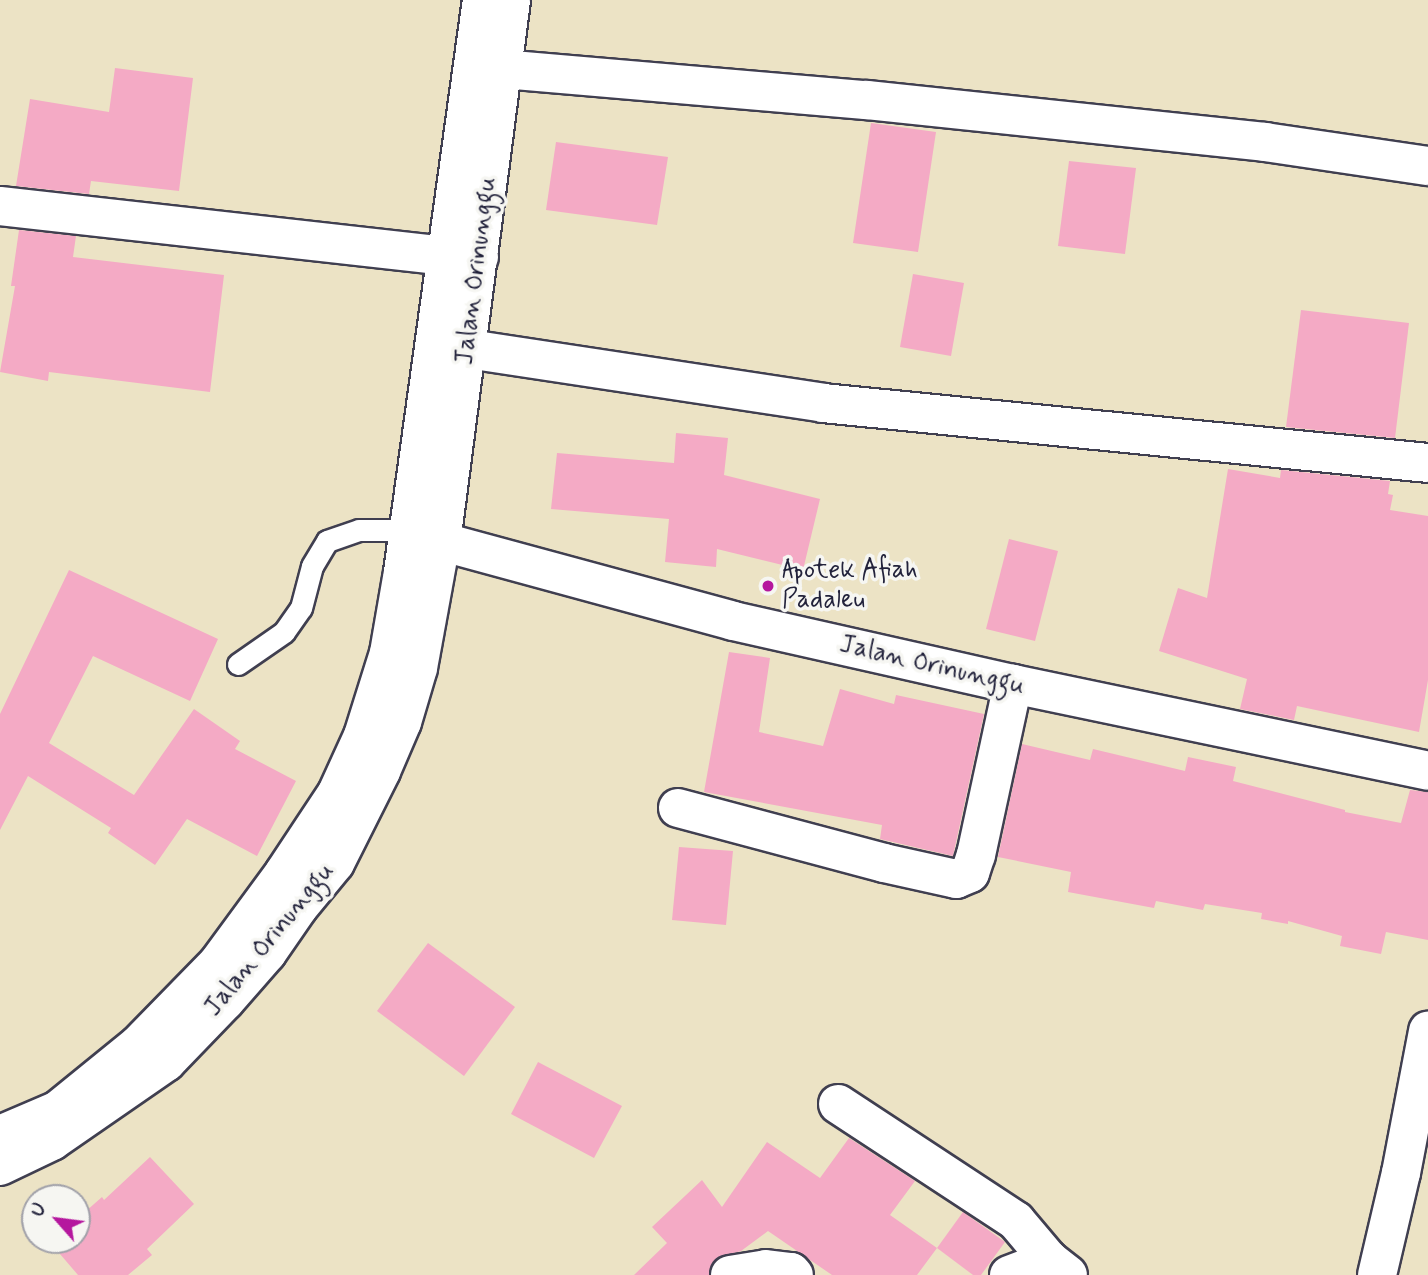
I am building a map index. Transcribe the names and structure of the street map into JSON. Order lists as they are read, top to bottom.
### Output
{
  "streets": {
    "street": ["Jalan Orinunggu"]
  },
  "places": ["Apotek Afiah Padaleu"],
  "north": "top left"
}
